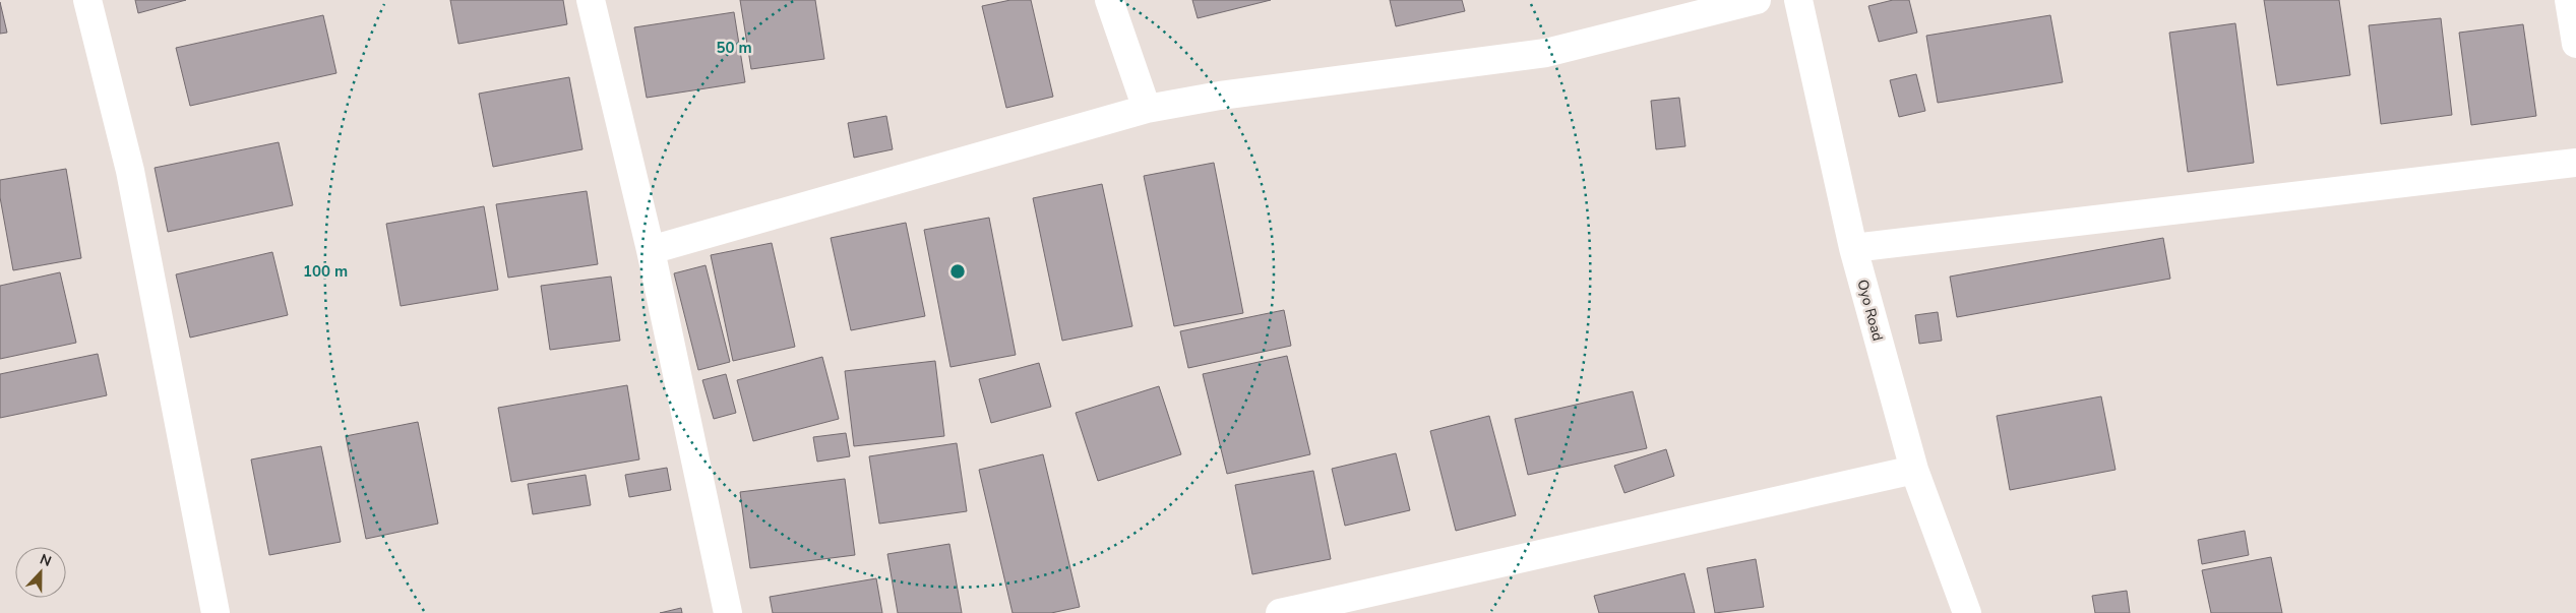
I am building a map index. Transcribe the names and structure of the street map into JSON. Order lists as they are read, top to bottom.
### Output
{
  "streets": {
    "street": ["Oyo Road"]
  },
  "north": "top",
  "rings": ["50 m", "100 m"]
}
